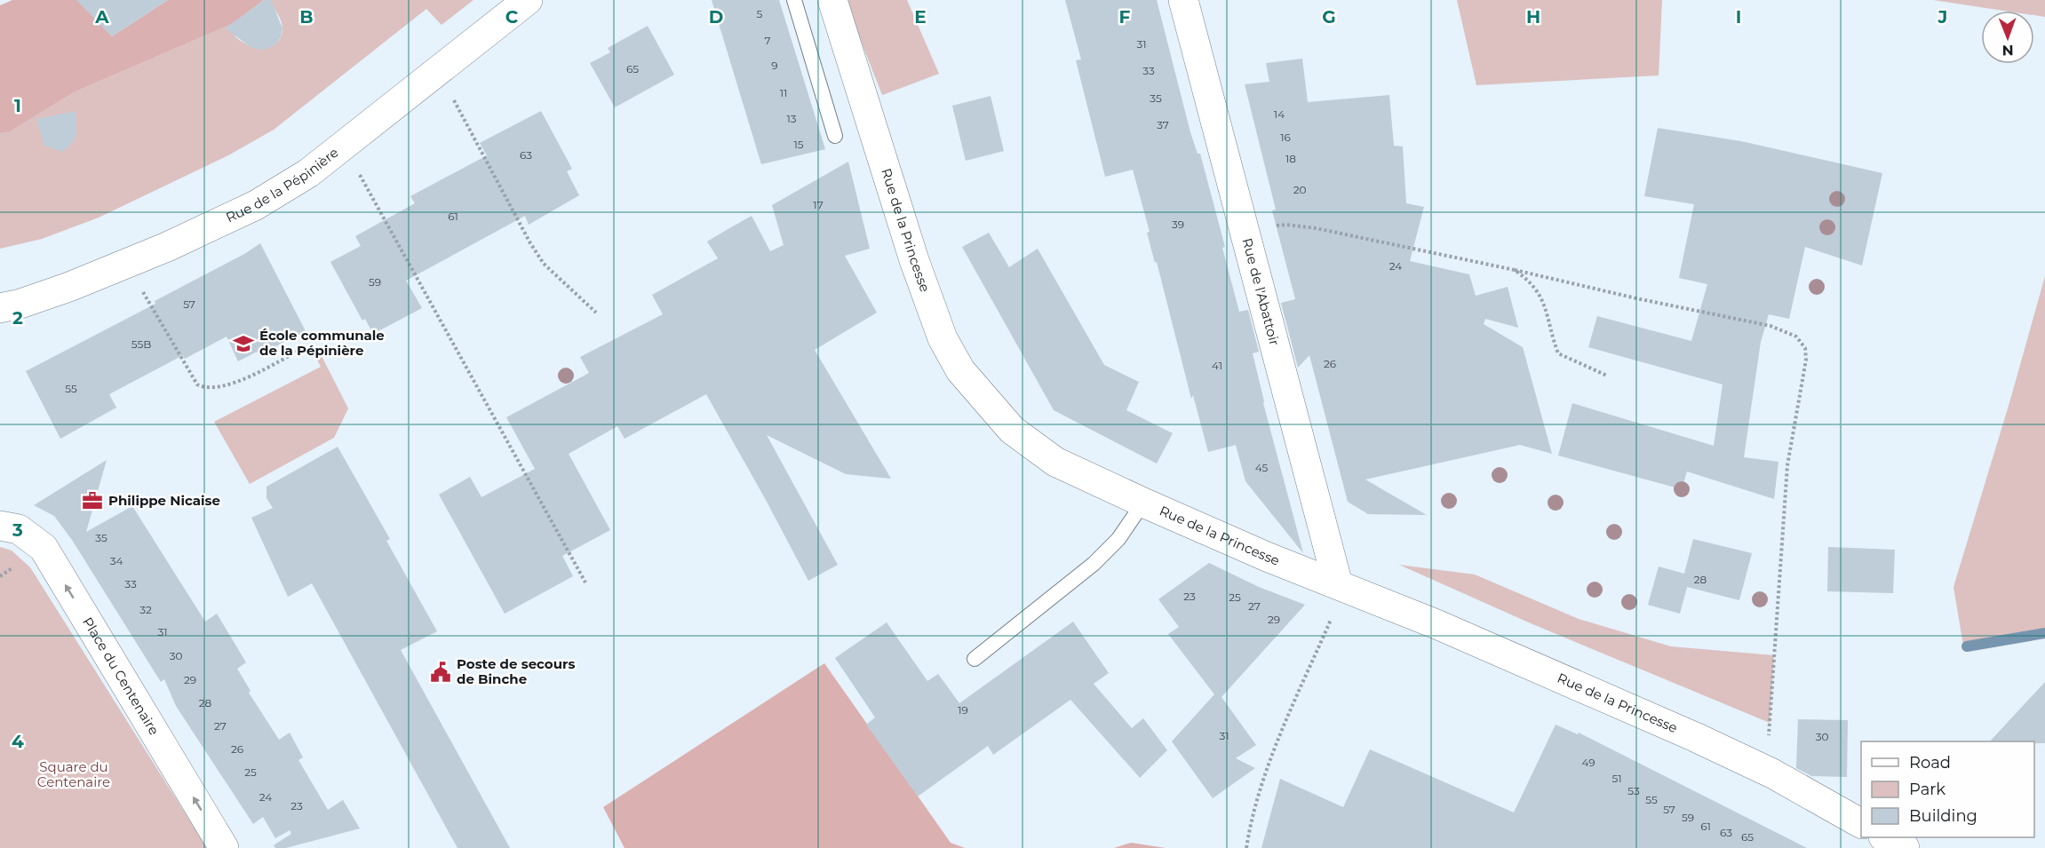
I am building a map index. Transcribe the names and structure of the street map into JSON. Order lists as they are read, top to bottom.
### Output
{
  "streets": {
    "street": [
      "Rue de la Pépinière",
      "Rue de la Princesse",
      "Rue de l'Abattoir",
      "Place du Centenaire"
    ]
  },
  "crossings": [
    ["Rue de la Princesse", "Rue de l'Abattoir"]
  ],
  "one_way": ["Place du Centenaire"],
  "parks": ["Square du Centenaire"],
  "places": {
    "school or university": ["École communale de la Pépinière"],
    "office": ["Philippe Nicaise"],
    "public building": ["Poste de secours de Binche"]
  },
  "house_numbers": [
    "5",
    "7",
    "31",
    "9",
    "65",
    "33",
    "11",
    "35",
    "14",
    "13",
    "37",
    "16",
    "15",
    "63",
    "18",
    "20",
    "17",
    "61",
    "39",
    "24",
    "59",
    "57",
    "55B",
    "26",
    "41",
    "55",
    "45",
    "35",
    "34",
    "28",
    "33",
    "23",
    "25",
    "27",
    "32",
    "29",
    "31",
    "30",
    "29",
    "28",
    "19",
    "27",
    "31",
    "30",
    "26",
    "49",
    "25",
    "51",
    "53",
    "24",
    "55",
    "23",
    "57",
    "59",
    "61",
    "63",
    "65"
  ],
  "legend": ["Road", "Park", "Building"],
  "north": "bottom",
  "grid": {
    "columns": [
      "A",
      "B",
      "C",
      "D",
      "E",
      "F",
      "G",
      "H",
      "I",
      "J"
    ],
    "rows": [
      "1",
      "2",
      "3",
      "4"
    ]
  }
}
